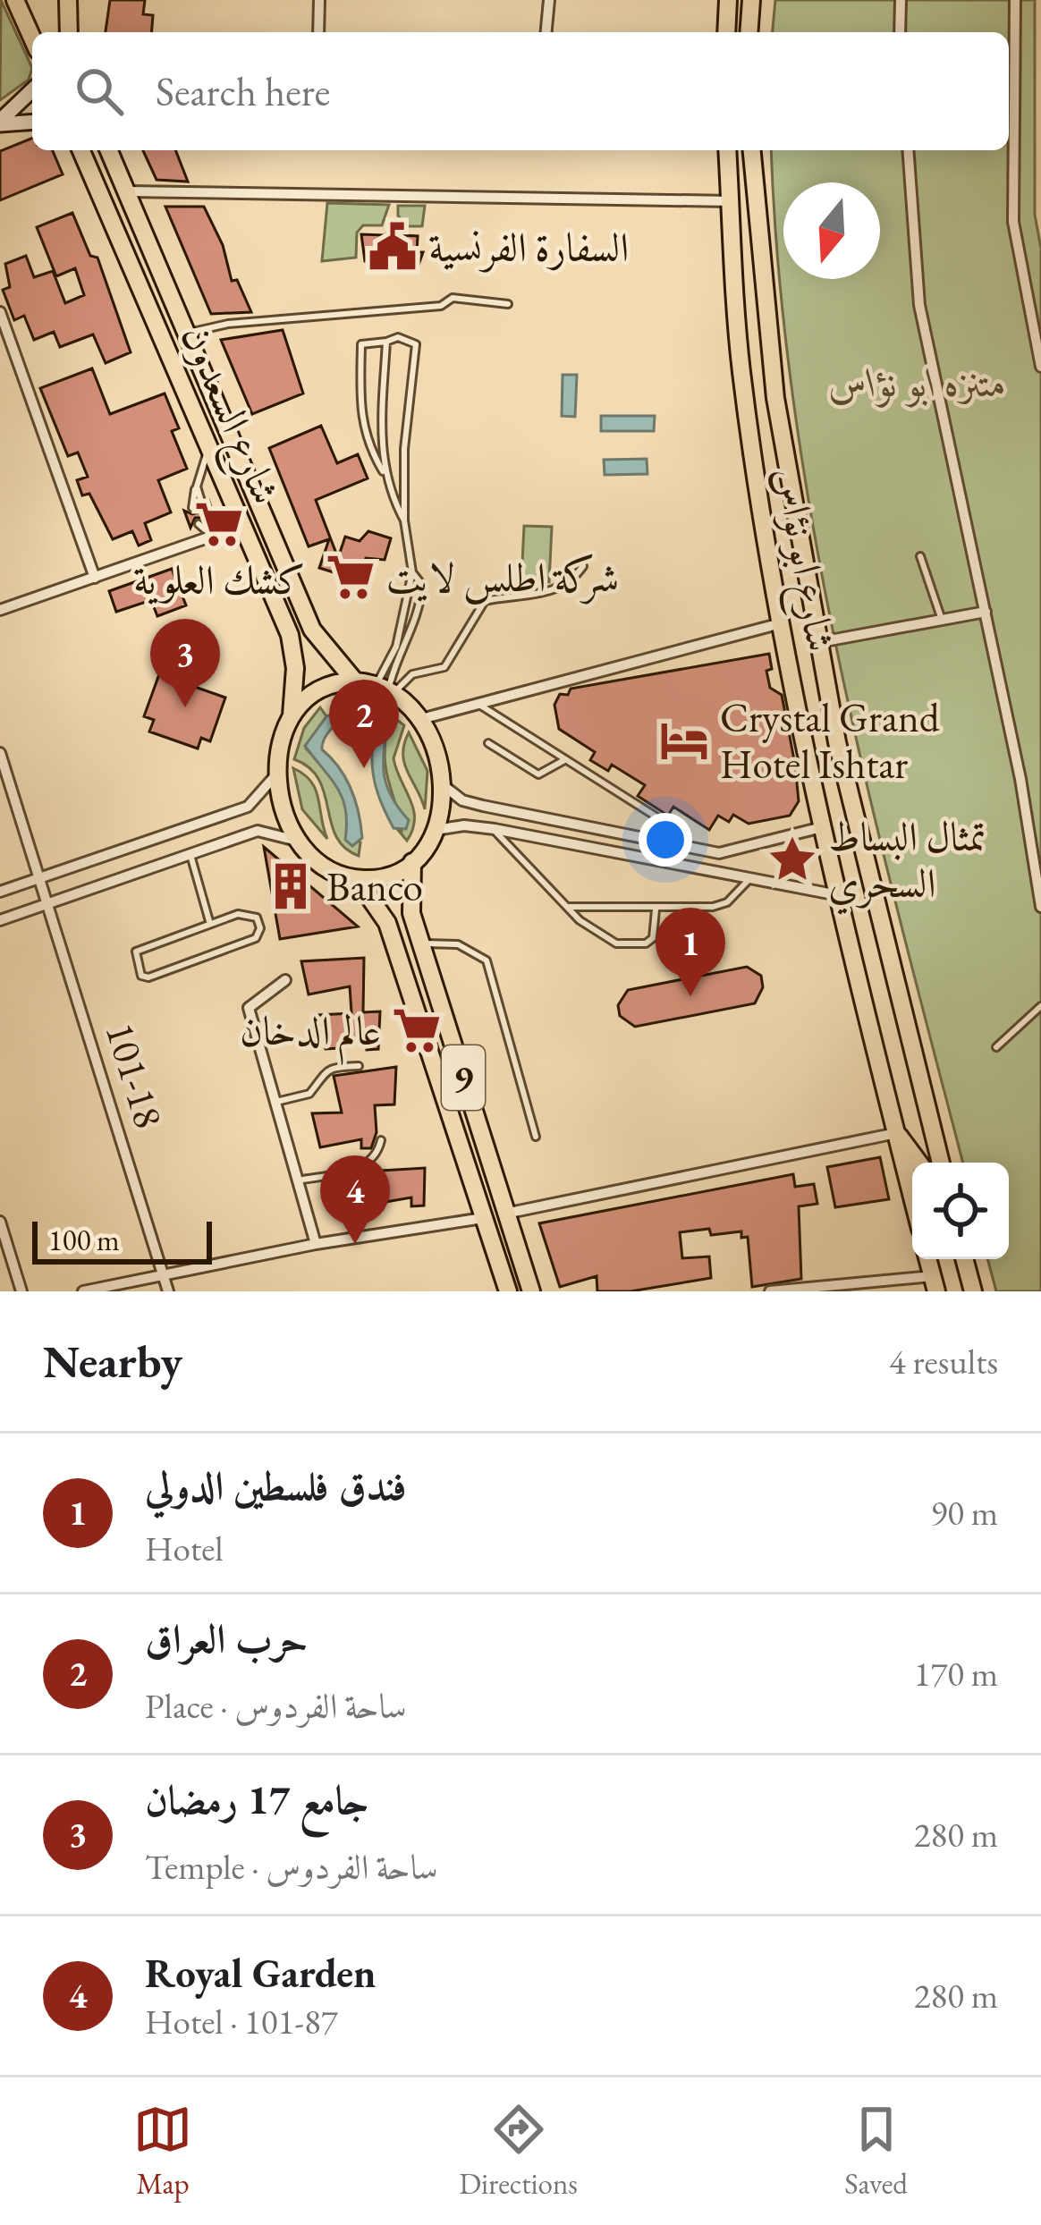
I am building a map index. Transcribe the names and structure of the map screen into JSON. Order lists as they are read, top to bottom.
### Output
{
  "streets": {
    "main road": ["شارع السعدون", "شارع ابو نؤاس", "9"],
    "street": ["101-18"]
  },
  "crossings": [
    ["شارع السعدون", "9"]
  ],
  "parks": ["متنزه ابو نؤاس"],
  "places": {
    "public building": ["السفارة الفرنسية"],
    "supermarket": ["كشك العلوية", "شركة اطلس لايت", "عالم الدخان"],
    "hotel": ["Crystal Grand Hotel Ishtar"],
    "place": ["تمثال البساط السحري"],
    "building": ["Banco"]
  },
  "scale_bar": "100 m",
  "north": "bottom",
  "page": {
    "search": "Search here",
    "pins": [
      "3",
      "2",
      "1",
      "4"
    ],
    "scale": "100 m",
    "heading": ["Nearby", "4 results"],
    "list": [
      {
        "mark": "1",
        "name": "فندق فلسطين الدولي",
        "note": "Hotel",
        "value": "90 m"
      },
      {
        "mark": "2",
        "name": "حرب العراق",
        "note": "Place · ساحة الفردوس",
        "value": "170 m"
      },
      {
        "mark": "3",
        "name": "جامع 17 رمضان",
        "note": "Temple · ساحة الفردوس",
        "value": "280 m"
      },
      {
        "mark": "4",
        "name": "Royal Garden",
        "note": "Hotel · 101-87",
        "value": "280 m"
      }
    ],
    "nav": ["Map", "Directions", "Saved"]
  }
}
